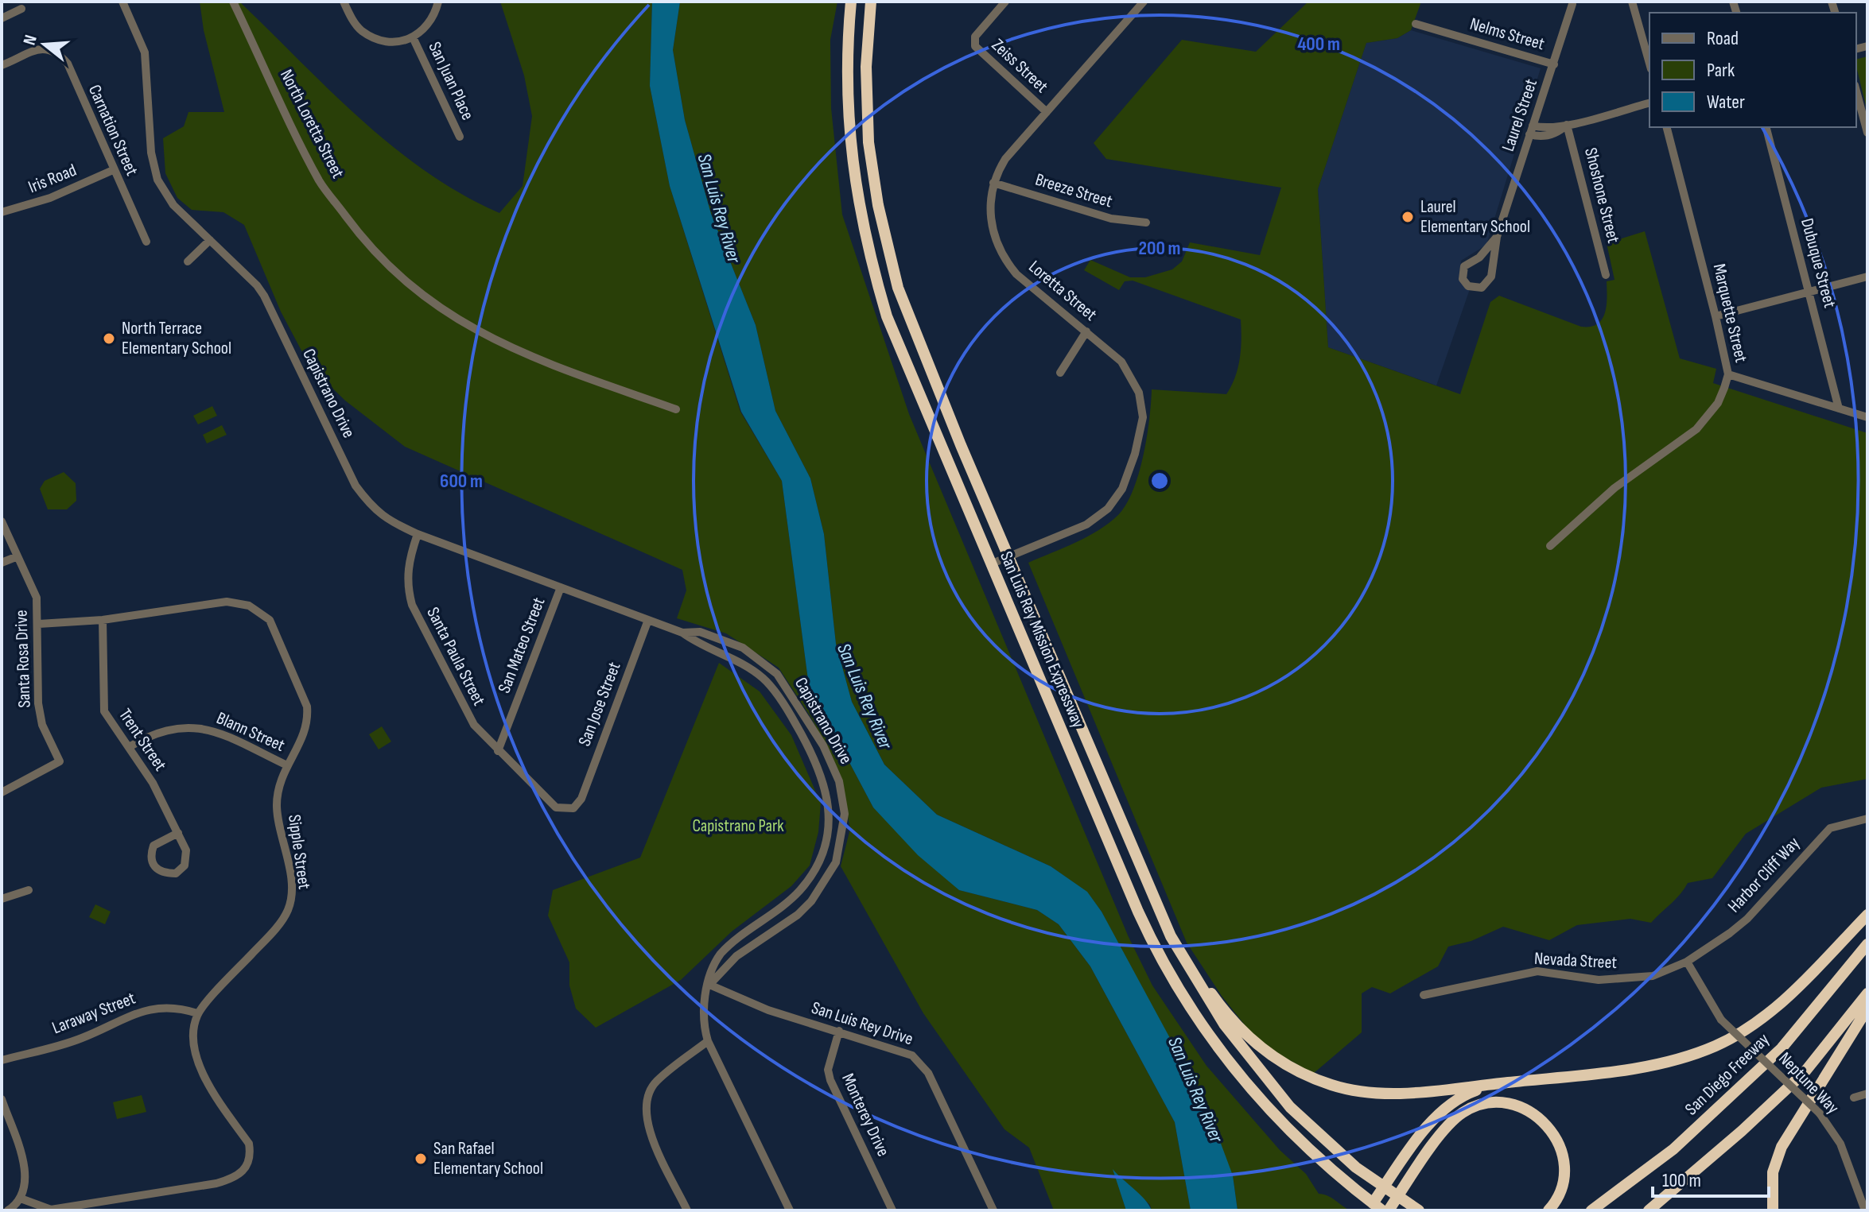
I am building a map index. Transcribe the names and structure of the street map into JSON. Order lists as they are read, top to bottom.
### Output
{
  "streets": {
    "highway": ["San Luis Rey Mission Expressway", "San Diego Freeway"],
    "street": [
      "Nelms Street",
      "Zeiss Street",
      "San Juan Place",
      "Laurel Street",
      "North Loretta Street",
      "Carnation Street",
      "Iris Road",
      "Breeze Street",
      "Shoshone Street",
      "Dubuque Street",
      "Loretta Street",
      "Marquette Street",
      "Capistrano Drive",
      "San Mateo Street",
      "Santa Paula Street",
      "Santa Rosa Drive",
      "San Jose Street",
      "Blann Street",
      "Trent Street",
      "Sipple Street",
      "Harbor Cliff Way",
      "Nevada Street",
      "Laraway Street",
      "San Luis Rey Drive",
      "Neptune Way",
      "Monterey Drive"
    ]
  },
  "crossings": [
    ["Nelms Street", "Laurel Street"],
    ["Zeiss Street", "Loretta Street"],
    ["Carnation Street", "Iris Road"],
    ["Breeze Street", "Loretta Street"],
    ["Loretta Street", "San Luis Rey Mission Expressway"],
    ["Capistrano Drive", "San Mateo Street"],
    ["Capistrano Drive", "Santa Paula Street"],
    ["Capistrano Drive", "San Jose Street"],
    ["Capistrano Drive", "San Luis Rey Drive"],
    ["San Mateo Street", "Santa Paula Street"],
    ["Santa Paula Street", "San Jose Street"],
    ["Santa Rosa Drive", "Sipple Street"],
    ["Blann Street", "Trent Street"],
    ["Blann Street", "Sipple Street"],
    ["Trent Street", "Sipple Street"],
    ["Sipple Street", "Laraway Street"],
    ["Harbor Cliff Way", "Nevada Street"],
    ["Harbor Cliff Way", "Neptune Way"],
    ["Nevada Street", "Neptune Way"],
    ["San Luis Rey Drive", "Monterey Drive"]
  ],
  "water": ["San Luis Rey River"],
  "parks": ["Capistrano Park"],
  "places": ["Laurel Elementary School", "North Terrace Elementary School", "San Rafael Elementary School"],
  "legend": ["Road", "Park", "Water"],
  "scale_bar": "100 m",
  "north": "left",
  "rings": ["400 m", "200 m", "600 m"]
}
